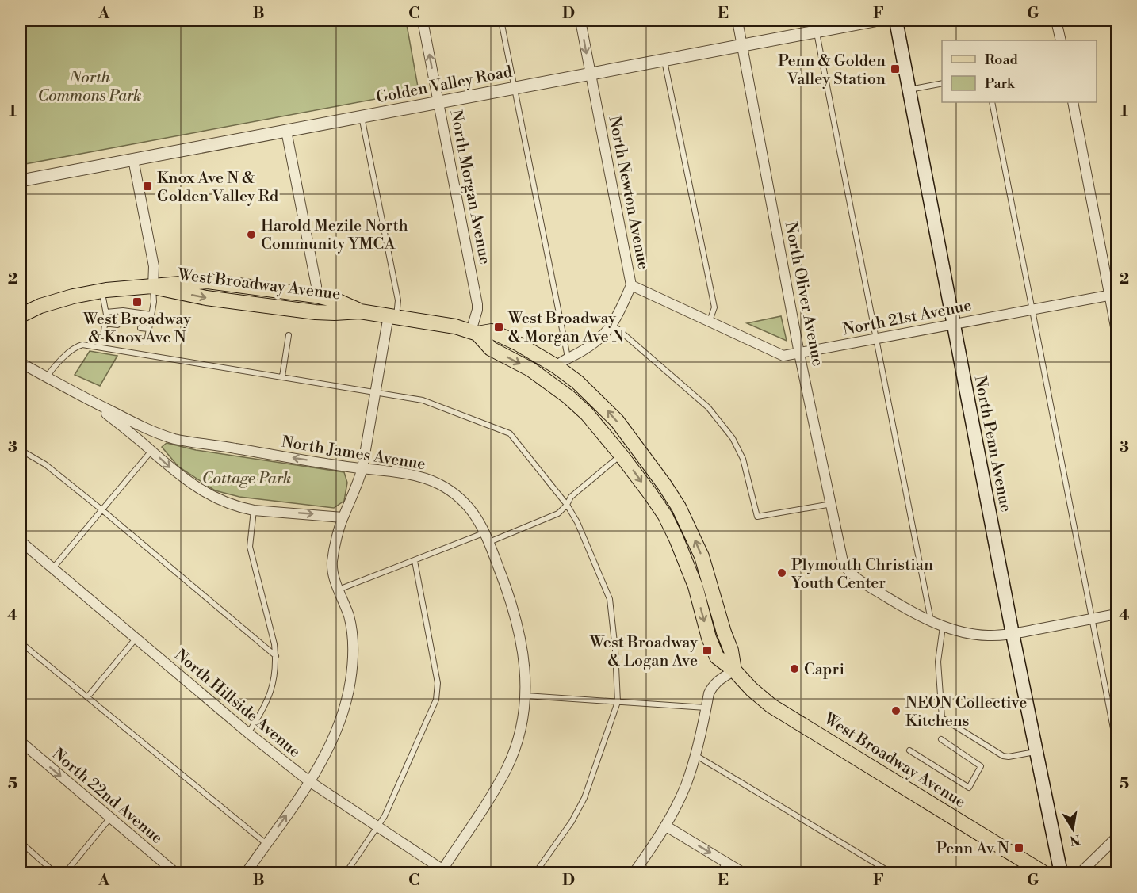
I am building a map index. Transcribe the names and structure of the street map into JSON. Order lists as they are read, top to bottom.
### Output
{
  "streets": {
    "main road": ["West Broadway Avenue", "North Penn Avenue"],
    "street": [
      "Golden Valley Road",
      "North Morgan Avenue",
      "North Newton Avenue",
      "North Oliver Avenue",
      "North 21st Avenue",
      "North James Avenue",
      "North Hillside Avenue",
      "North 22nd Avenue"
    ]
  },
  "crossings": [
    ["Golden Valley Road", "North Morgan Avenue"],
    ["Golden Valley Road", "North Newton Avenue"],
    ["Golden Valley Road", "North Oliver Avenue"],
    ["North Morgan Avenue", "West Broadway Avenue"],
    ["North Newton Avenue", "West Broadway Avenue"],
    ["North Newton Avenue", "North 21st Avenue"],
    ["North Oliver Avenue", "North 21st Avenue"],
    ["North 21st Avenue", "North Penn Avenue"],
    ["North James Avenue", "North Hillside Avenue"]
  ],
  "one_way": ["North 22nd Avenue"],
  "parks": ["North Commons Park", "Cottage Park"],
  "places": {
    "transit": [
      "Penn & Golden Valley Station",
      "Knox Ave N & Golden Valley Rd",
      "West Broadway & Knox Ave N",
      "West Broadway & Morgan Ave N",
      "West Broadway & Logan Ave",
      "Penn Av N"
    ],
    "other": [
      "Harold Mezile North Community YMCA",
      "Plymouth Christian Youth Center",
      "Capri",
      "NEON Collective Kitchens"
    ]
  },
  "legend": ["Road", "Park"],
  "north": "bottom",
  "grid": {
    "columns": [
      "A",
      "B",
      "C",
      "D",
      "E",
      "F",
      "G"
    ],
    "rows": [
      "1",
      "2",
      "3",
      "4",
      "5"
    ]
  }
}
